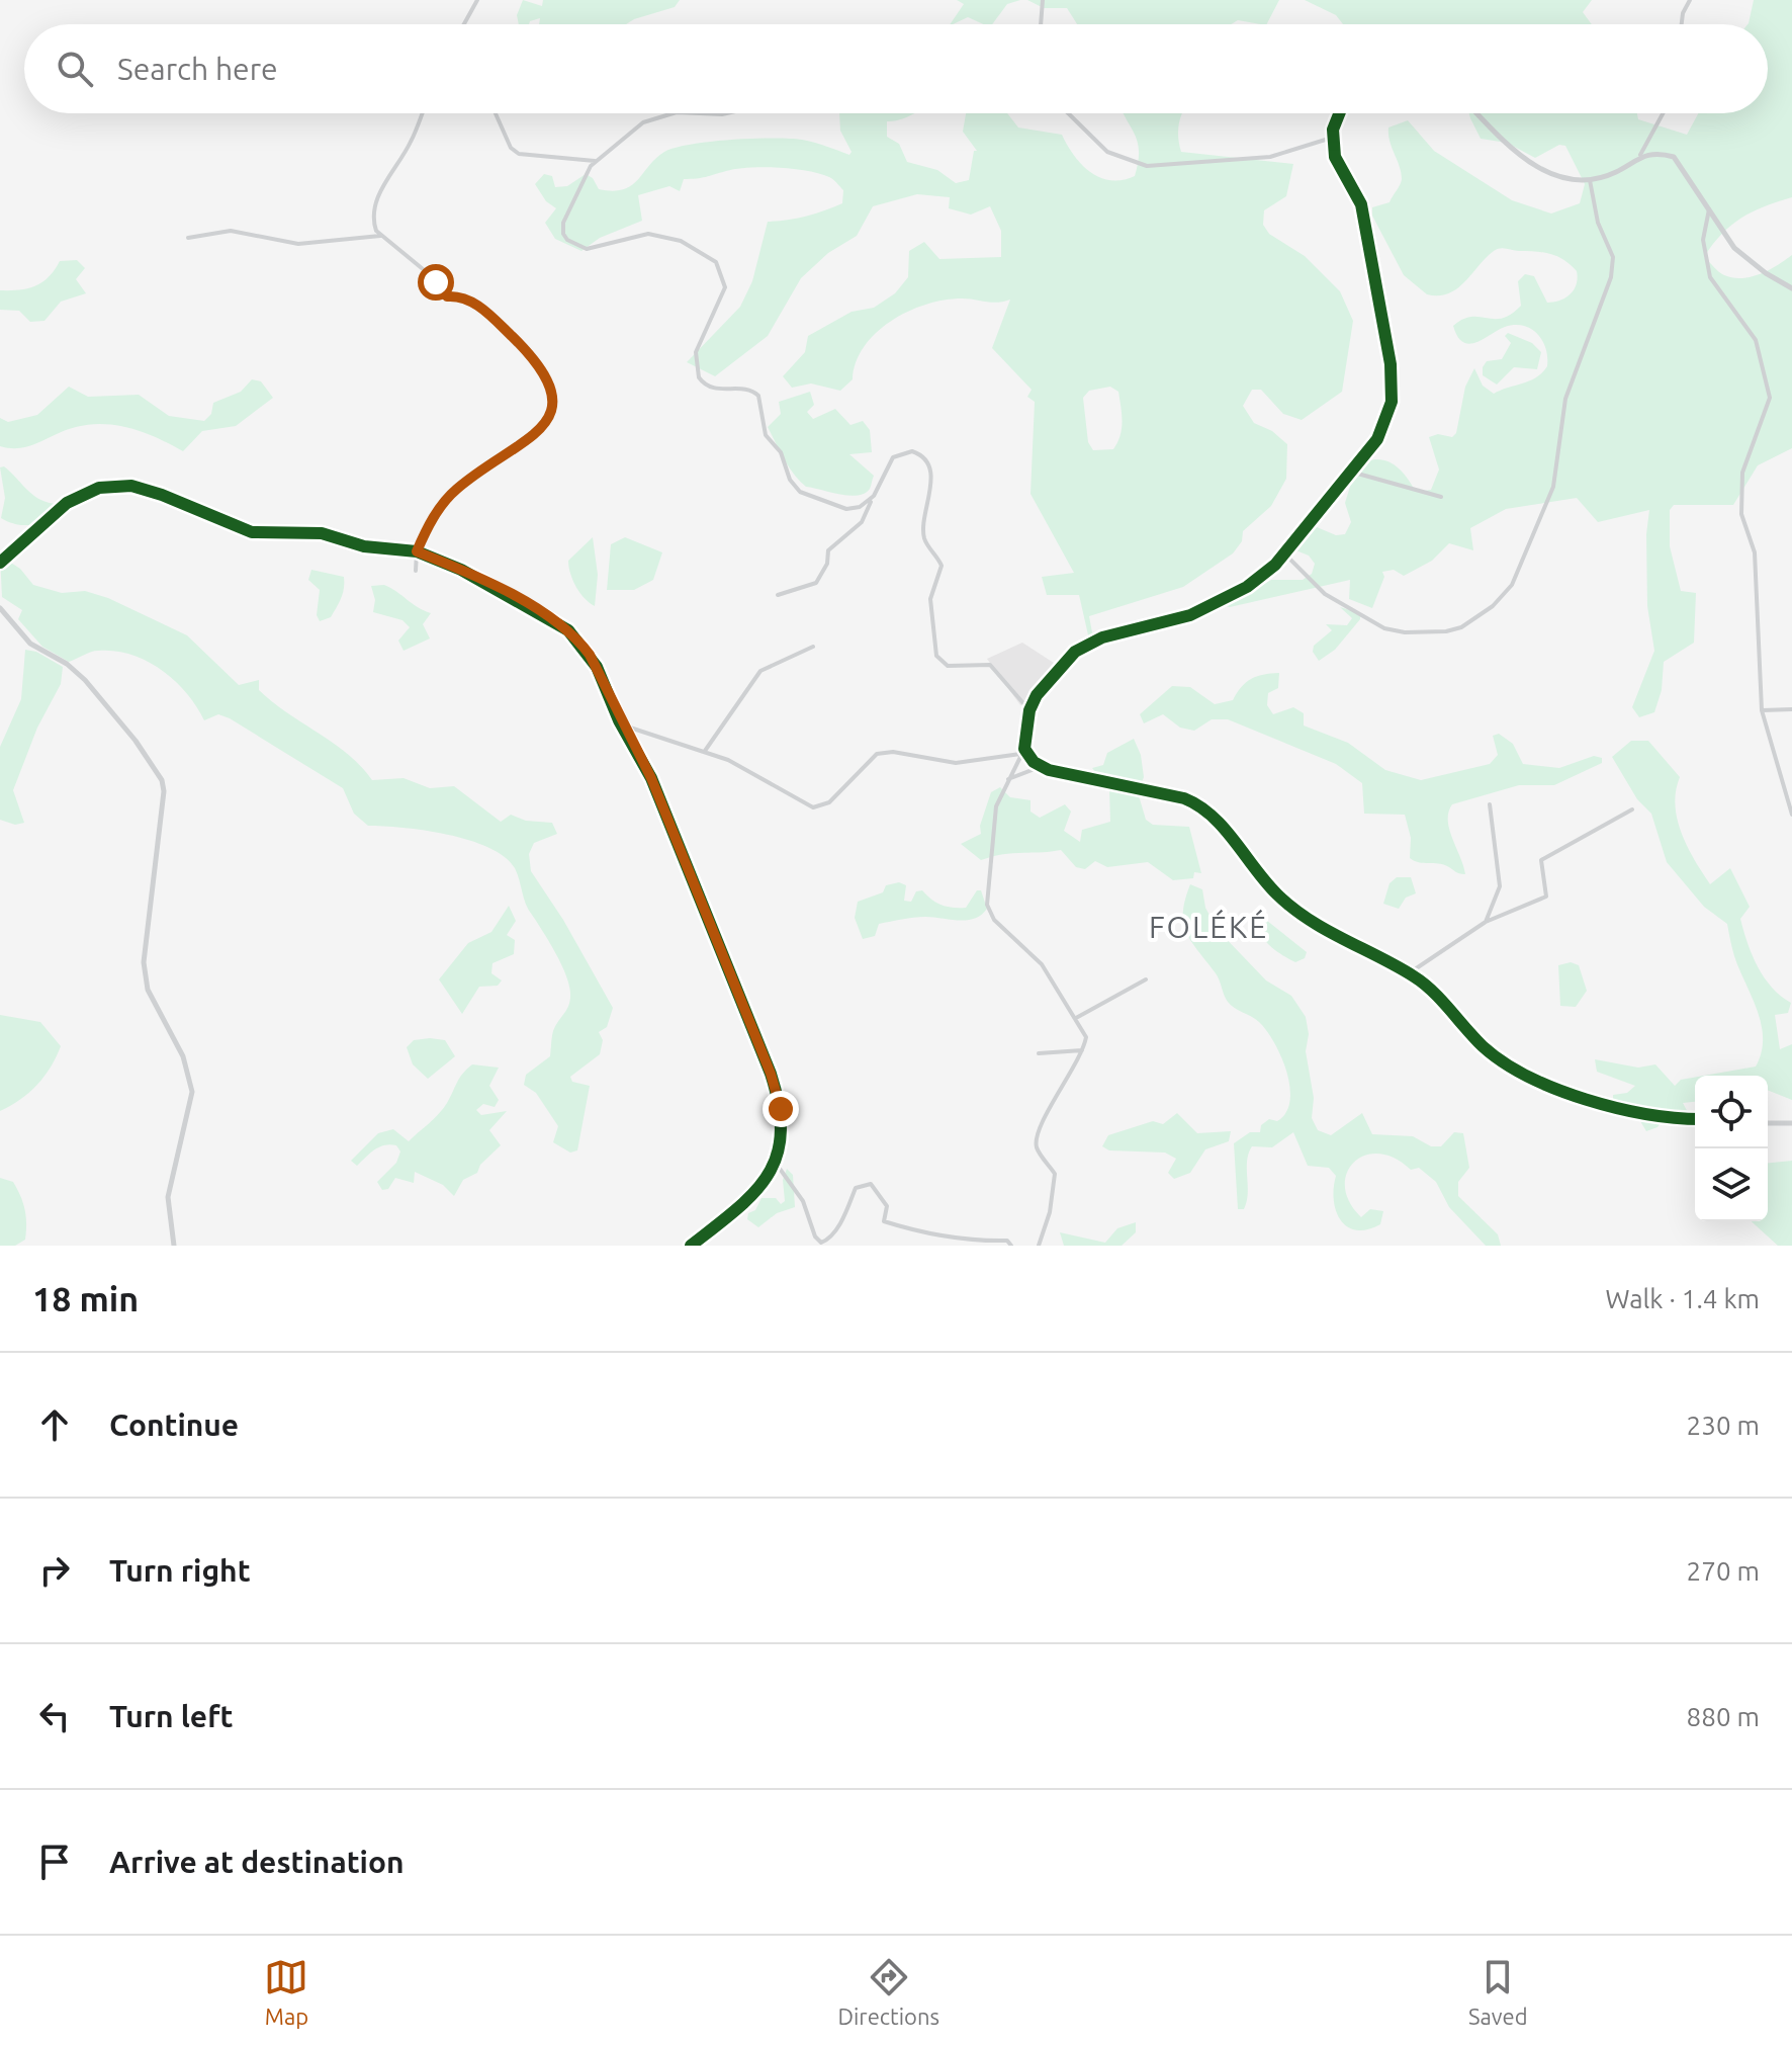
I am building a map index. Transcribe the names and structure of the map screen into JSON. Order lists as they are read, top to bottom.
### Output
{
  "districts": ["FOLÉKÉ"],
  "page": {
    "search": "Search here",
    "heading": ["18 min", "Walk · 1.4 km"],
    "list": [
      ["Continue", "230 m"],
      ["Turn right", "270 m"],
      ["Turn left", "880 m"],
      "Arrive at destination"
    ],
    "nav": ["Map", "Directions", "Saved"]
  }
}
